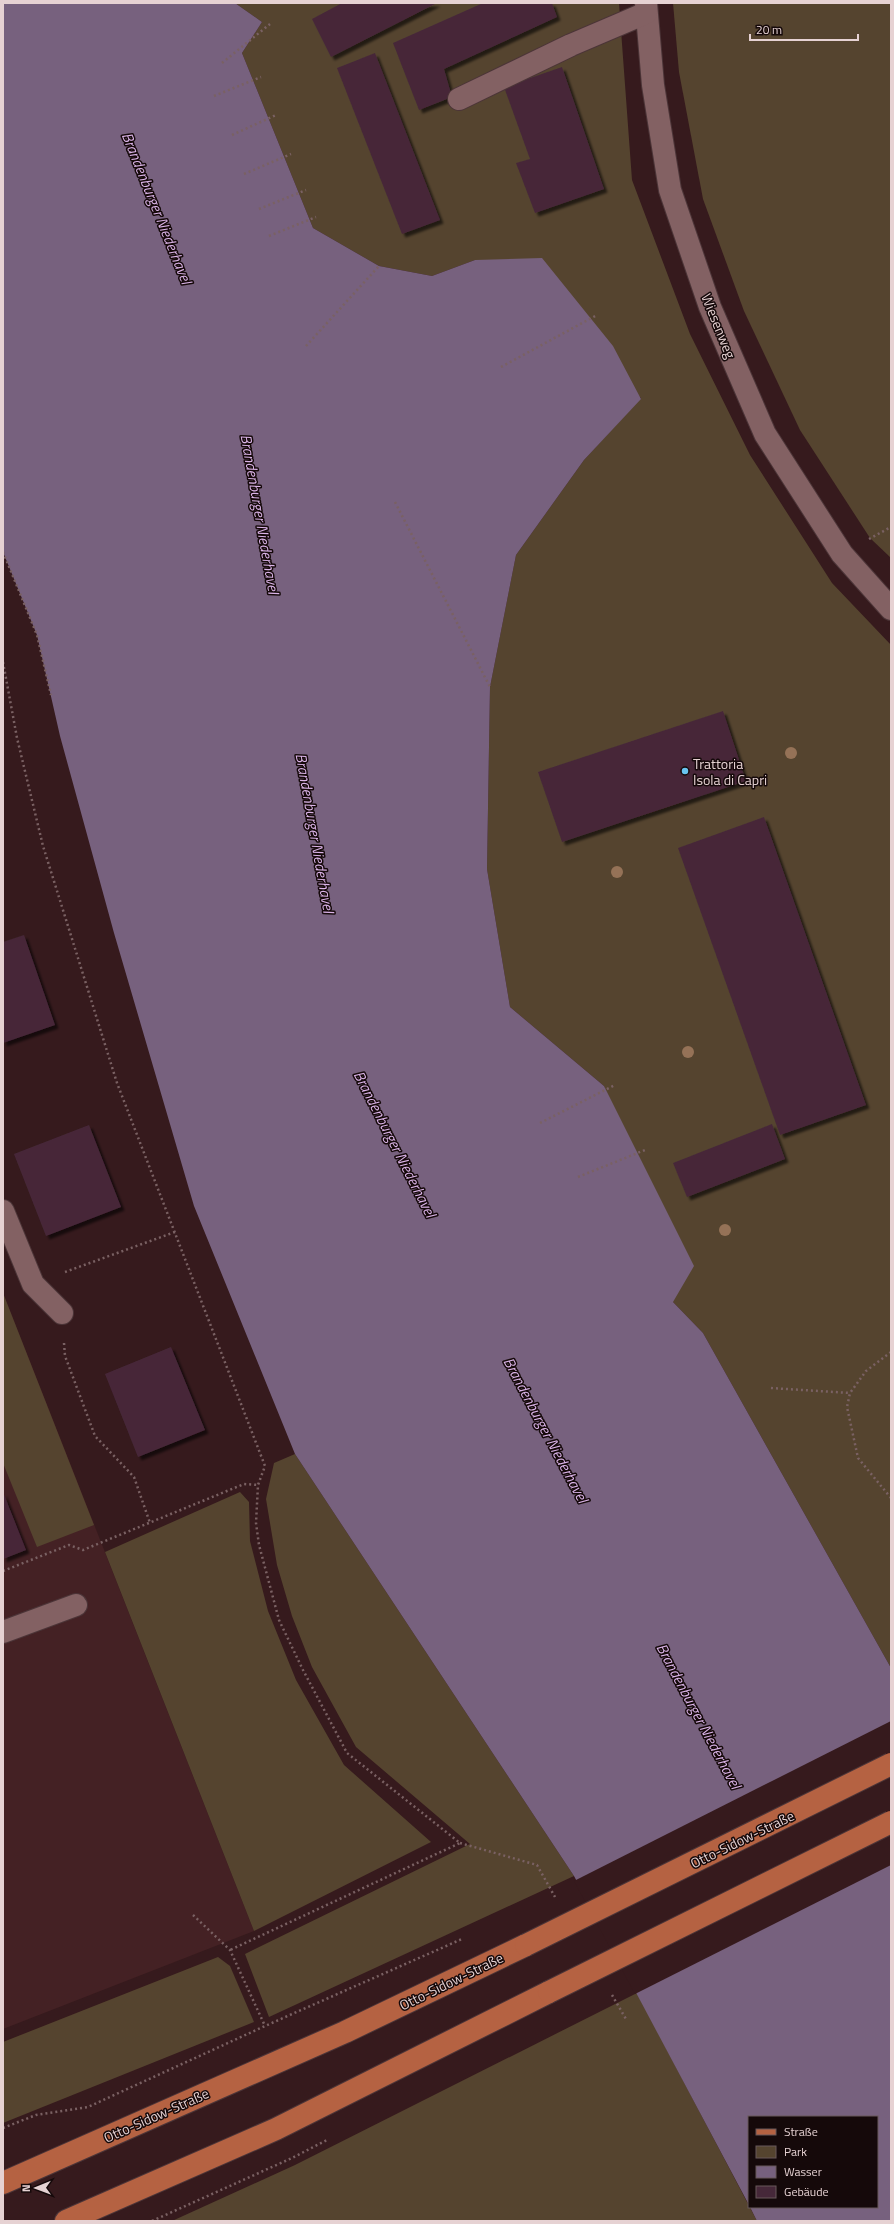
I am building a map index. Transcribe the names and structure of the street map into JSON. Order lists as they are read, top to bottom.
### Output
{
  "streets": {
    "main road": ["Otto-Sidow-Straße"],
    "street": ["Wiesenweg"]
  },
  "water": ["Brandenburger Niederhavel"],
  "places": ["Trattoria Isola di Capri"],
  "legend": [
    "Straße",
    "Park",
    "Wasser",
    "Gebäude"
  ],
  "scale_bar": "20 m",
  "north": "left"
}
